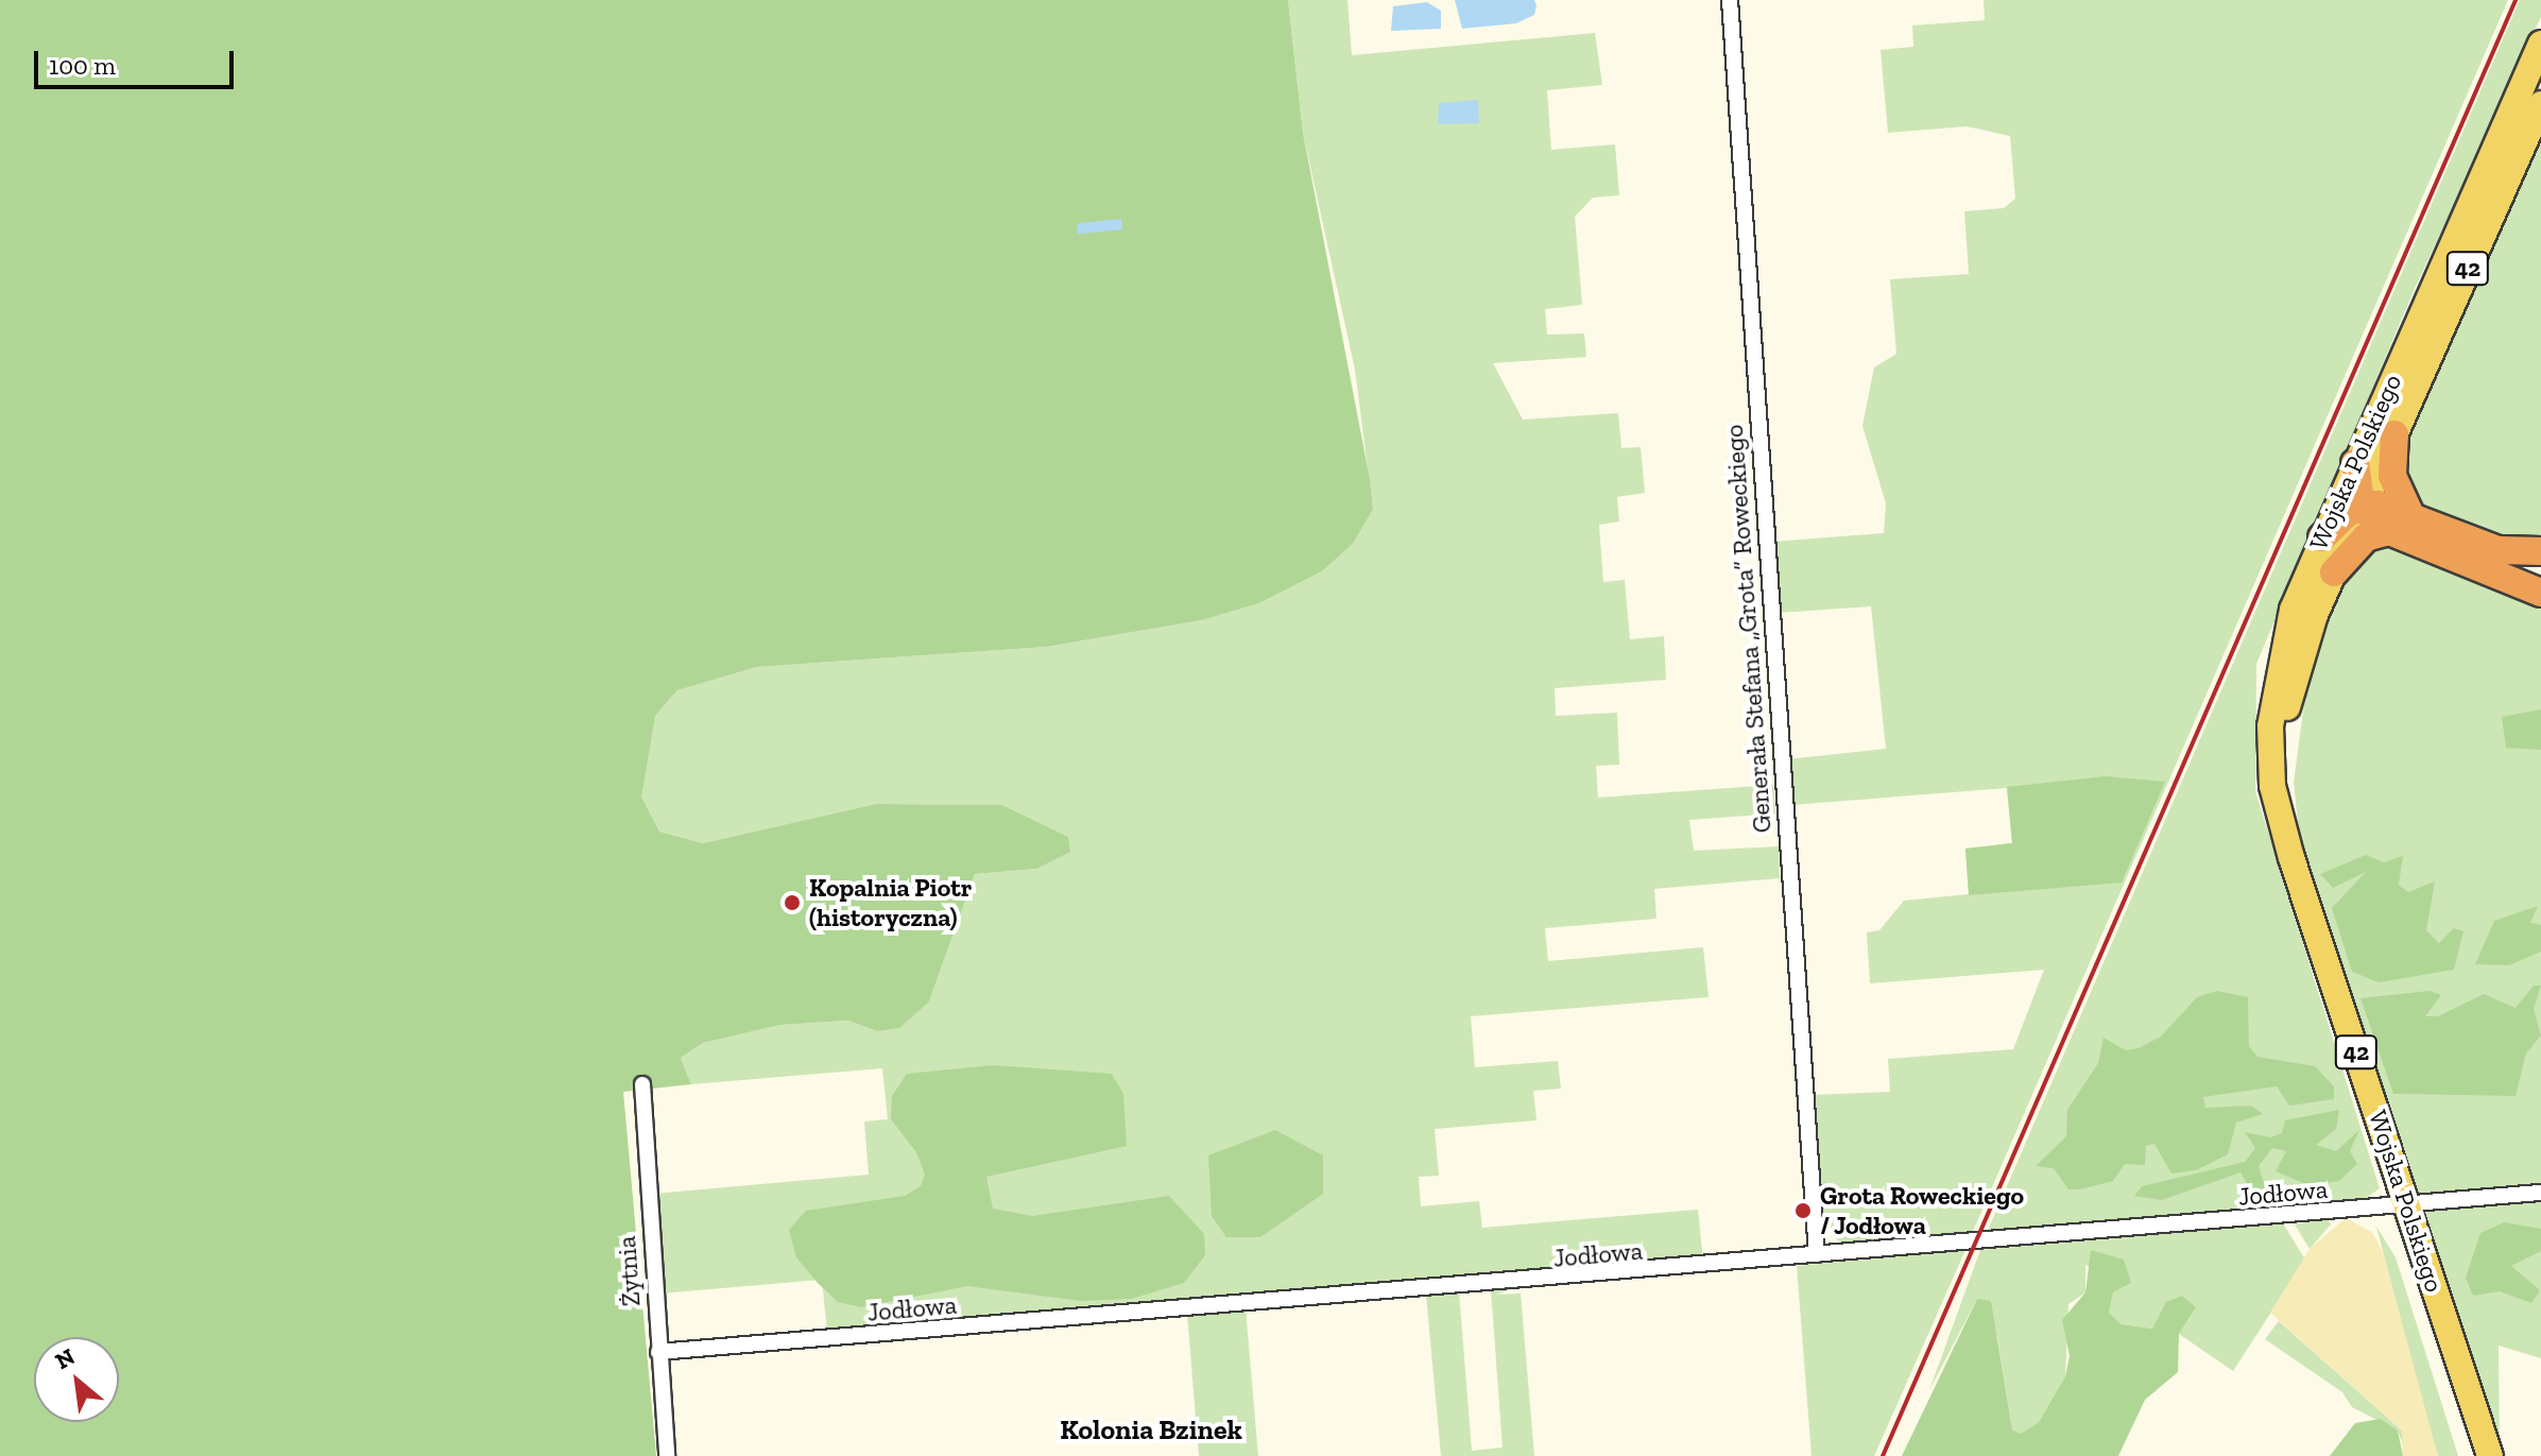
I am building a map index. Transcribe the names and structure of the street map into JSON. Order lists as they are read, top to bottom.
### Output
{
  "streets": {
    "main road": ["42", "Wojska Polskiego"],
    "street": ["Generała Stefana „Grota” Roweckiego", "Jodłowa", "Żytnia"]
  },
  "crossings": [
    ["Wojska Polskiego", "Jodłowa"],
    ["Generała Stefana „Grota” Roweckiego", "Jodłowa"],
    ["Jodłowa", "Żytnia"]
  ],
  "districts": ["Kolonia Bzinek"],
  "places": ["Kopalnia Piotr (historyczna)", "Grota Roweckiego / Jodłowa"],
  "scale_bar": "100 m",
  "north": "top left"
}
